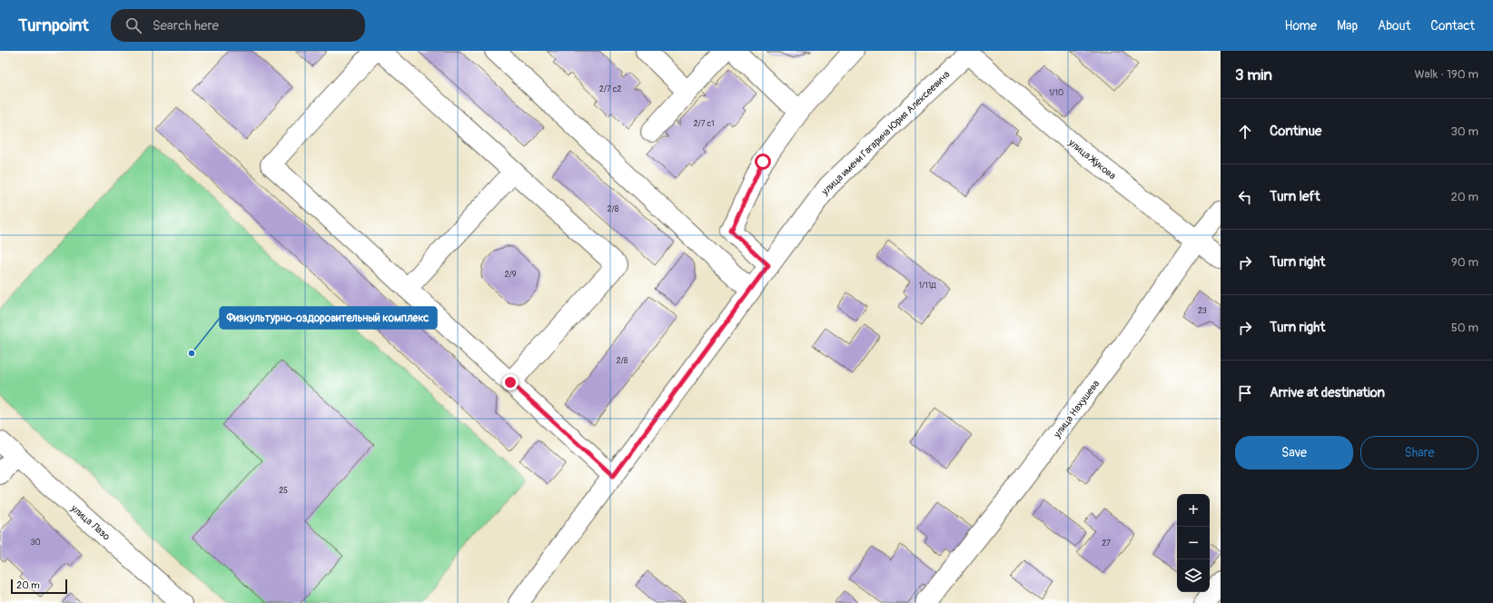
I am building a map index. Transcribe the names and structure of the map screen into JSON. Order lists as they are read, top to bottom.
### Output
{
  "streets": {
    "street": [
      "улица имени Гагарина Юрия Алексеевича",
      "улица Жукова",
      "улица Нахушева",
      "улица Лазо"
    ]
  },
  "crossings": [
    ["улица имени Гагарина Юрия Алексеевича", "улица Жукова"],
    ["улица Жукова", "улица Нахушева"]
  ],
  "places": ["Физкультурно-оздоровительный комплекс"],
  "house_numbers": [
    "2/7 с2",
    "1/10",
    "2/7 с1",
    "2/8",
    "2/9",
    "1/11Д",
    "23",
    "2/8",
    "25",
    "30",
    "27"
  ],
  "scale_bar": "20 m",
  "page": {
    "header": "Turnpoint",
    "search": "Search here",
    "nav": [
      "Home",
      "Map",
      "About",
      "Contact"
    ],
    "heading": ["3 min", "Walk · 190 m"],
    "list": [
      ["Continue", "30 m"],
      ["Turn left", "20 m"],
      ["Turn right", "90 m"],
      ["Turn right", "50 m"],
      "Arrive at destination"
    ],
    "buttons": ["Save", "Share"],
    "map_buttons": ["+", "−"],
    "scale": "20 m"
  }
}
